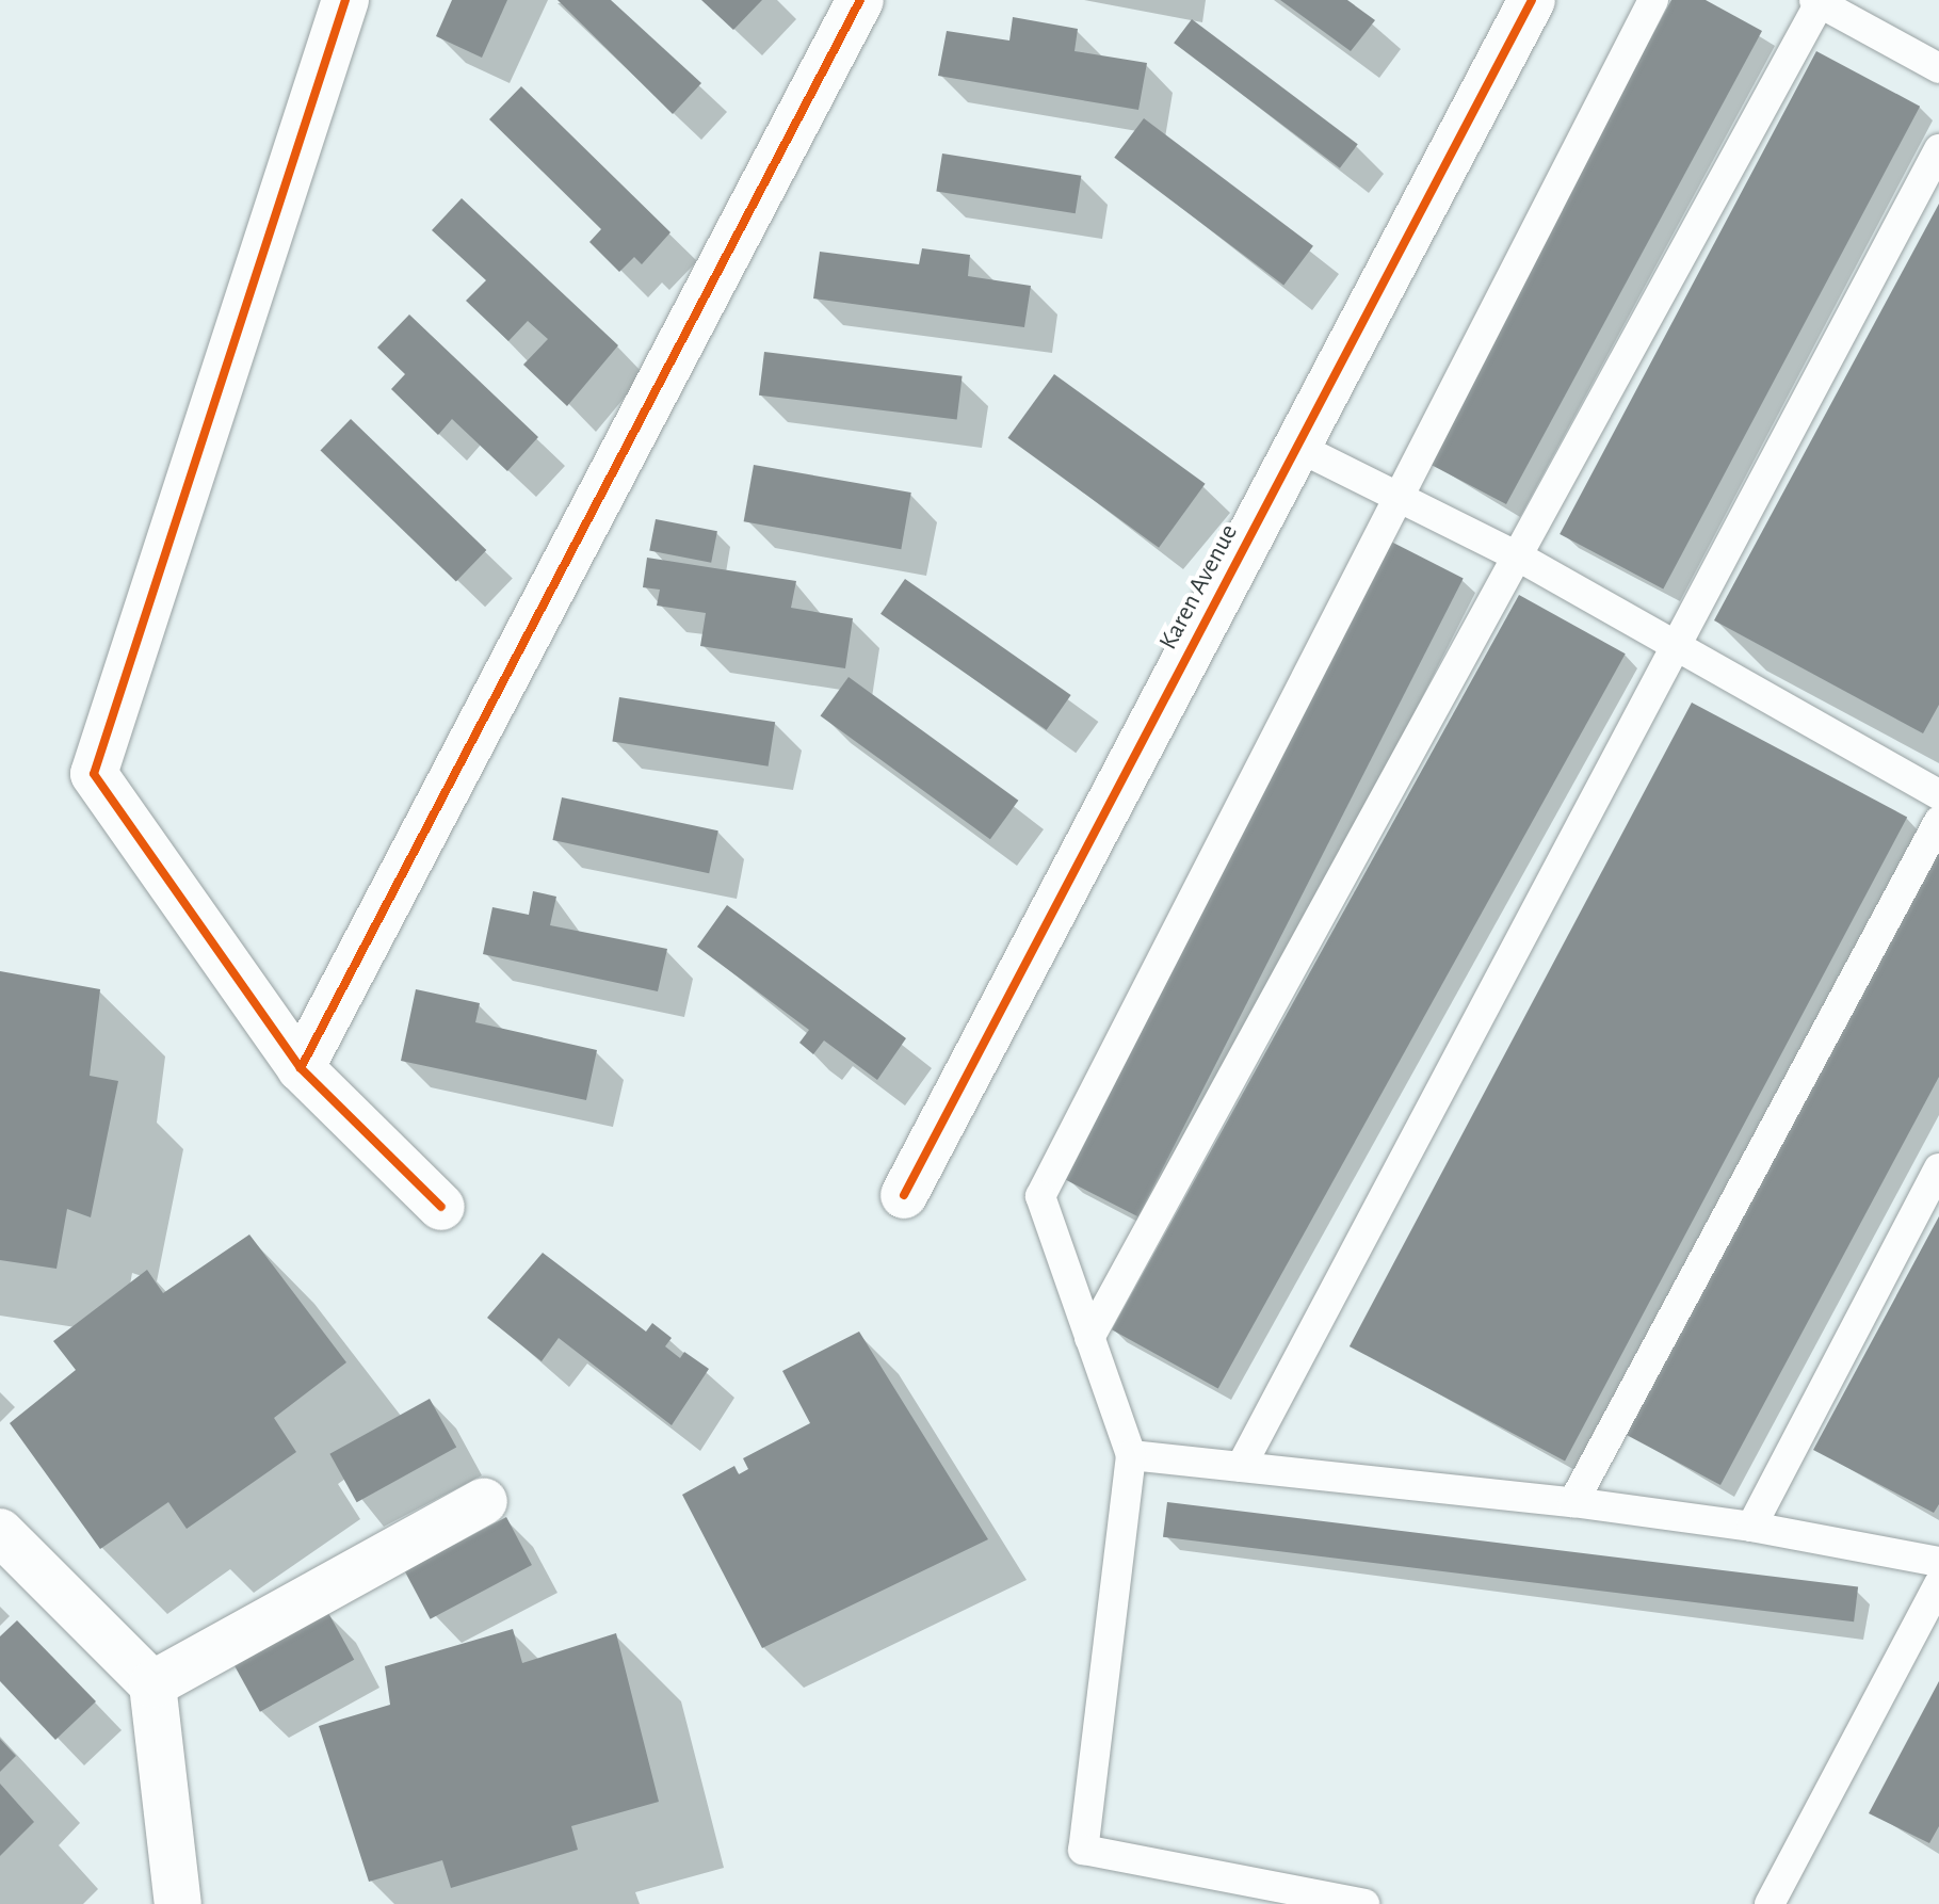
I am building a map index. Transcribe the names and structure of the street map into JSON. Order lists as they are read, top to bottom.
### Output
{
  "streets": {
    "street": ["Karen Avenue"]
  }
}
